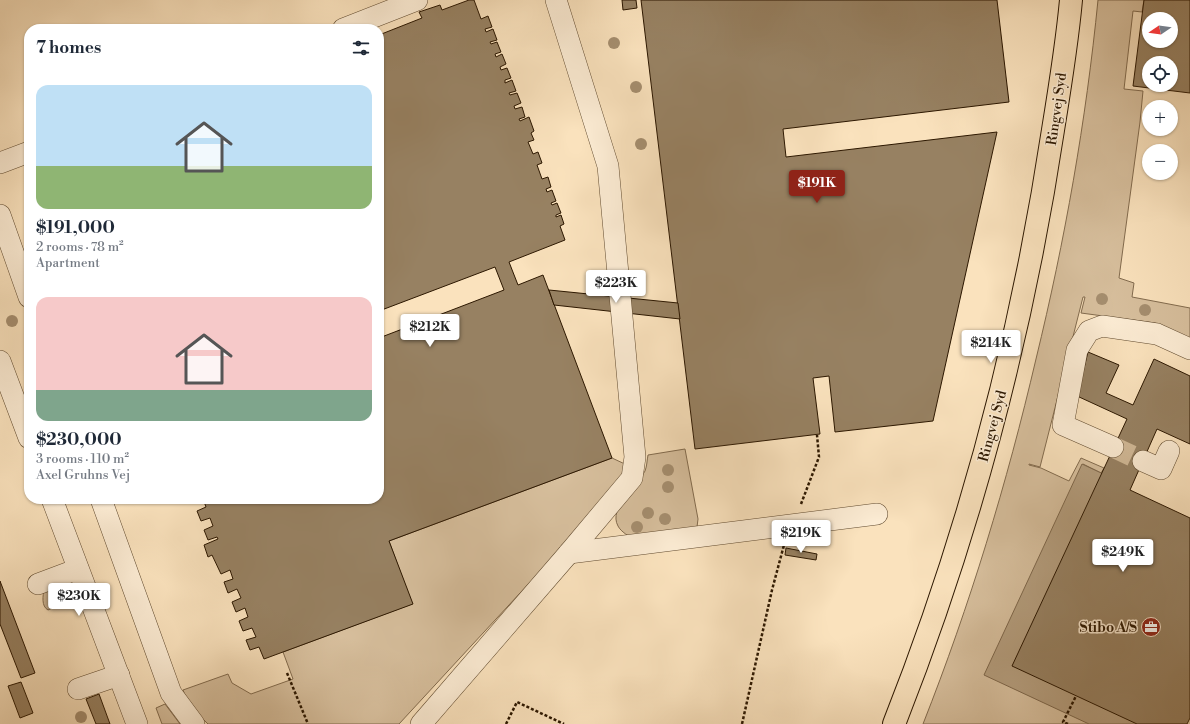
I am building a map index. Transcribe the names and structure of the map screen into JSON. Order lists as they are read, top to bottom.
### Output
{
  "streets": {
    "main road": ["Ringvej Syd"]
  },
  "places": {
    "office": ["Stibo A/S"]
  },
  "north": "left",
  "page": {
    "map_buttons": ["+", "−"],
    "heading": "7 homes",
    "list": [
      {
        "name": "$191,000",
        "note": "2 rooms · 78 m² · Apartment"
      },
      {
        "name": "$230,000",
        "note": "3 rooms · 110 m² · Axel Gruhns Vej"
      }
    ],
    "price": [
      "$191K",
      "$223K",
      "$212K",
      "$214K",
      "$219K",
      "$249K",
      "$230K"
    ]
  }
}
